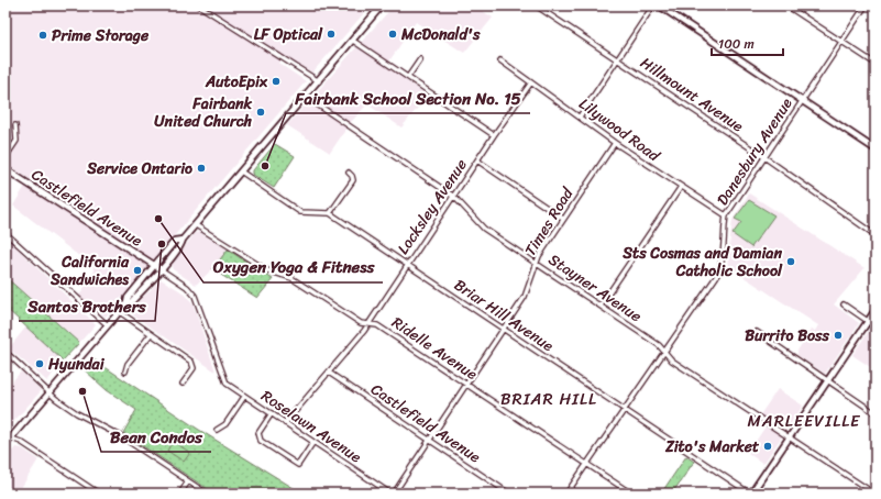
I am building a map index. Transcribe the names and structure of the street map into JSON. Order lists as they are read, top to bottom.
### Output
{
  "streets": {
    "main road": ["Castlefield Avenue"],
    "street": [
      "Hillmount Avenue",
      "Lilywood Road",
      "Danesbury Avenue",
      "Locksley Avenue",
      "Times Road",
      "Stayner Avenue",
      "Briar Hill Avenue",
      "Ridelle Avenue",
      "Roselawn Avenue"
    ]
  },
  "crossings": [
    ["Hillmount Avenue", "Danesbury Avenue"],
    ["Lilywood Road", "Danesbury Avenue"],
    ["Lilywood Road", "Locksley Avenue"],
    ["Lilywood Road", "Times Road"],
    ["Danesbury Avenue", "Stayner Avenue"],
    ["Danesbury Avenue", "Briar Hill Avenue"],
    ["Danesbury Avenue", "Ridelle Avenue"],
    ["Locksley Avenue", "Castlefield Avenue"],
    ["Locksley Avenue", "Stayner Avenue"],
    ["Locksley Avenue", "Briar Hill Avenue"],
    ["Locksley Avenue", "Ridelle Avenue"],
    ["Locksley Avenue", "Roselawn Avenue"],
    ["Castlefield Avenue", "Times Road"],
    ["Castlefield Avenue", "Roselawn Avenue"],
    ["Times Road", "Stayner Avenue"],
    ["Times Road", "Briar Hill Avenue"],
    ["Times Road", "Ridelle Avenue"]
  ],
  "districts": ["BRIAR HILL", "MARLEEVILLE"],
  "places": [
    "LF Optical",
    "McDonald's",
    "Prime Storage",
    "AutoEpix",
    "Fairbank United Church",
    "Fairbank School Section No. 15",
    "Service Ontario",
    "Oxygen Yoga & Fitness",
    "Santos Brothers",
    "Sts Cosmas and Damian Catholic School",
    "California Sandwiches",
    "Burrito Boss",
    "Hyundai",
    "Bean Condos",
    "Zito's Market"
  ],
  "scale_bar": "100 m"
}
